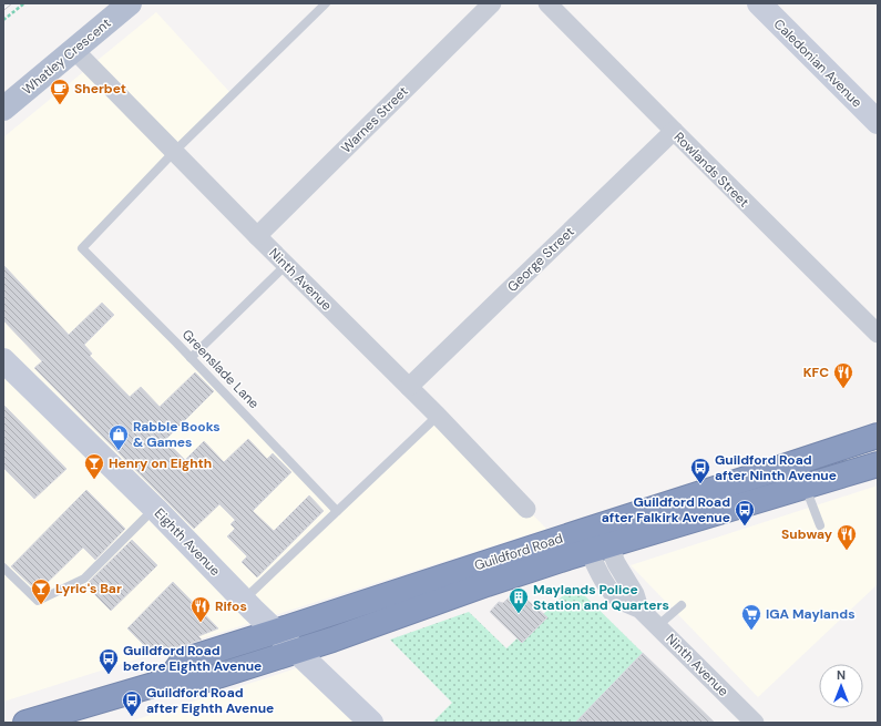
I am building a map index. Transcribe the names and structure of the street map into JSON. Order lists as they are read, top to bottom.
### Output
{
  "streets": {
    "highway": ["Guildford Road"],
    "main road": ["Whatley Crescent"],
    "street": [
      "Caledonian Avenue",
      "Warnes Street",
      "Rowlands Street",
      "George Street",
      "Ninth Avenue",
      "Eighth Avenue"
    ],
    "lane": ["Greenslade Lane"]
  },
  "crossings": [
    ["Whatley Crescent", "Ninth Avenue"],
    ["Warnes Street", "Ninth Avenue"],
    ["Rowlands Street", "George Street"],
    ["George Street", "Ninth Avenue"],
    ["Ninth Avenue", "Greenslade Lane"],
    ["Ninth Avenue", "Guildford Road"],
    ["Eighth Avenue", "Guildford Road"]
  ],
  "places": {
    "cafe": ["Sherbet"],
    "restaurant": ["KFC", "Subway", "Rifos"],
    "shop": ["Rabble Books & Games"],
    "bar": ["Henry on Eighth", "Lyric's Bar"],
    "bus stop": [
      "Guildford Road after Ninth Avenue",
      "Guildford Road after Falkirk Avenue",
      "Guildford Road before Eighth Avenue",
      "Guildford Road after Eighth Avenue"
    ],
    "building": ["Maylands Police Station and Quarters"],
    "supermarket": ["IGA Maylands"]
  },
  "north": "top"
}
